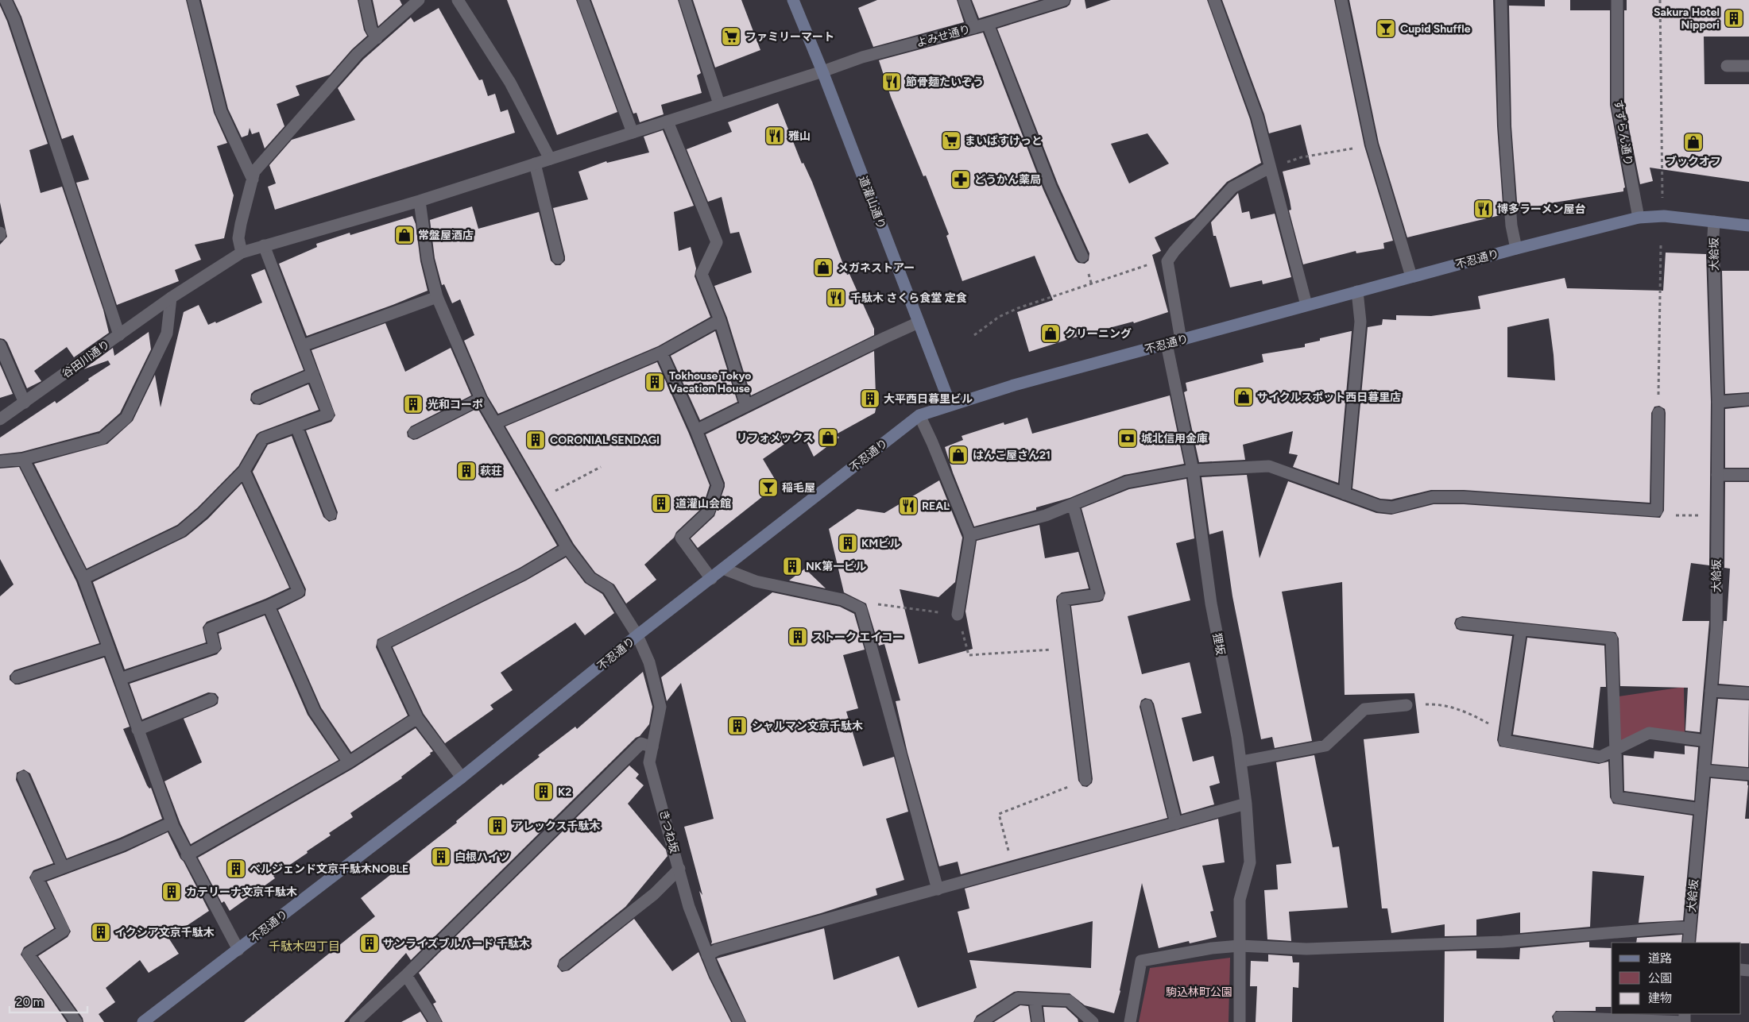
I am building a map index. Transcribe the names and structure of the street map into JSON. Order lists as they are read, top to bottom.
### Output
{
  "streets": {
    "main road": ["道灌山通り", "不忍通り"],
    "street": [
      "よみせ通り",
      "すずらん通り",
      "大給坂",
      "谷田川通り",
      "狸坂",
      "きつね坂"
    ]
  },
  "crossings": [
    ["よみせ通り", "道灌山通り"],
    ["よみせ通り", "谷田川通り"],
    ["すずらん通り", "不忍通り"],
    ["道灌山通り", "不忍通り"],
    ["大給坂", "不忍通り"],
    ["不忍通り", "狸坂"],
    ["不忍通り", "きつね坂"],
    ["谷田川通り", "きつね坂"]
  ],
  "districts": ["千駄木四丁目"],
  "parks": ["駒込林町公園"],
  "places": {
    "building": [
      "Sakura Hotel Nippori",
      "Tokhouse Tokyo Vacation House",
      "大平西日暮里ビル",
      "光和コーポ",
      "CORONIAL SENDAGI",
      "萩荘",
      "道灌山会館",
      "KMビル",
      "NK第一ビル",
      "ストーク エイコー",
      "シャルマン文京千駄木",
      "K2",
      "アレックス千駄木",
      "白根ハイツ",
      "ベルジェンド文京千駄木NOBLE",
      "カテリーナ文京千駄木",
      "イクシア文京千駄木",
      "サンライズブルバード 千駄木"
    ],
    "bar": ["Cupid Shuffle", "稲毛屋"],
    "supermarket": ["ファミリーマート", "まいばすけっと"],
    "restaurant": [
      "節骨麺たいぞう",
      "雅山",
      "博多ラーメン屋台",
      "千駄木 さくら食堂 定食",
      "REAL"
    ],
    "shop": [
      "ブックオフ",
      "常盤屋酒店",
      "メガネストアー",
      "クリーニング",
      "サイクルスポット西日暮里店",
      "リフォメックス",
      "はんこ屋さん21"
    ],
    "pharmacy": ["どうかん薬局"],
    "bank": ["城北信用金庫"]
  },
  "legend": ["道路", "公園", "建物"],
  "scale_bar": "20 m"
}
